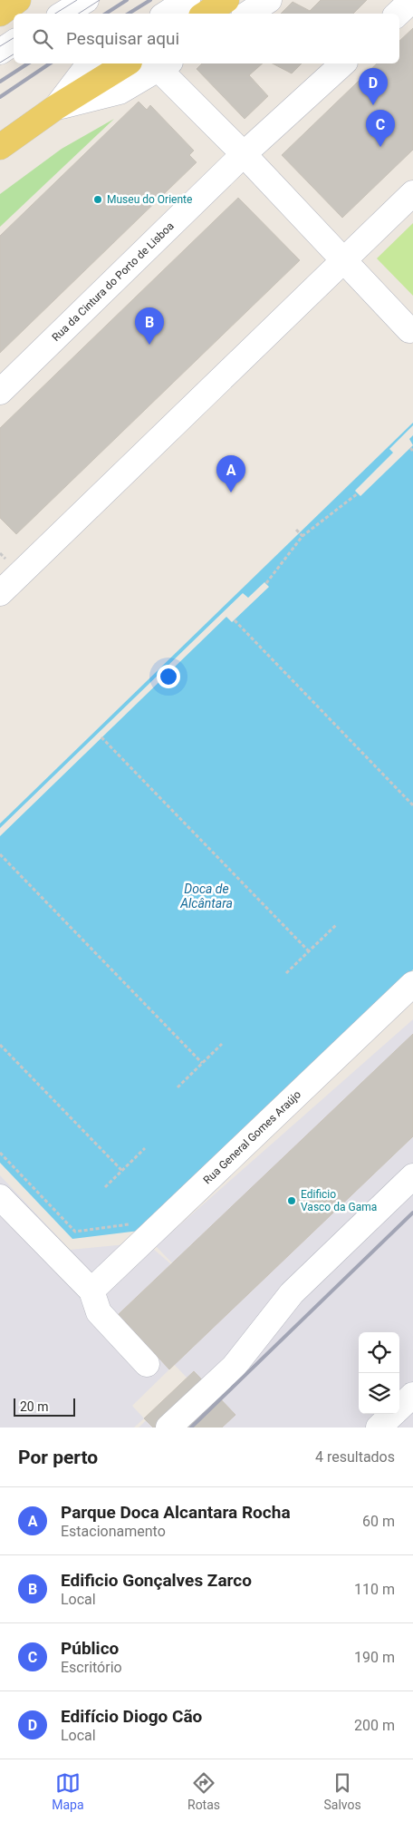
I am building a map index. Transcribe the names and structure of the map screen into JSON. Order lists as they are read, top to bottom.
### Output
{
  "streets": {
    "street": ["Rua da Cintura do Porto de Lisboa", "Rua General Gomes Araújo"]
  },
  "water": ["Doca de Alcântara"],
  "places": ["Museu do Oriente", "Edificio Vasco da Gama"],
  "scale_bar": "20 m",
  "page": {
    "search": "Pesquisar aqui",
    "pins": [
      "D",
      "C",
      "B",
      "A"
    ],
    "scale": "20 m",
    "heading": ["Por perto", "4 resultados"],
    "list": [
      {
        "mark": "A",
        "name": "Parque Doca Alcantara Rocha",
        "note": "Estacionamento",
        "value": "60 m"
      },
      {
        "mark": "B",
        "name": "Edificio Gonçalves Zarco",
        "note": "Local",
        "value": "110 m"
      },
      {
        "mark": "C",
        "name": "Público",
        "note": "Escritório",
        "value": "190 m"
      },
      {
        "mark": "D",
        "name": "Edifício Diogo Cão",
        "note": "Local",
        "value": "200 m"
      }
    ],
    "nav": ["Mapa", "Rotas", "Salvos"]
  }
}
